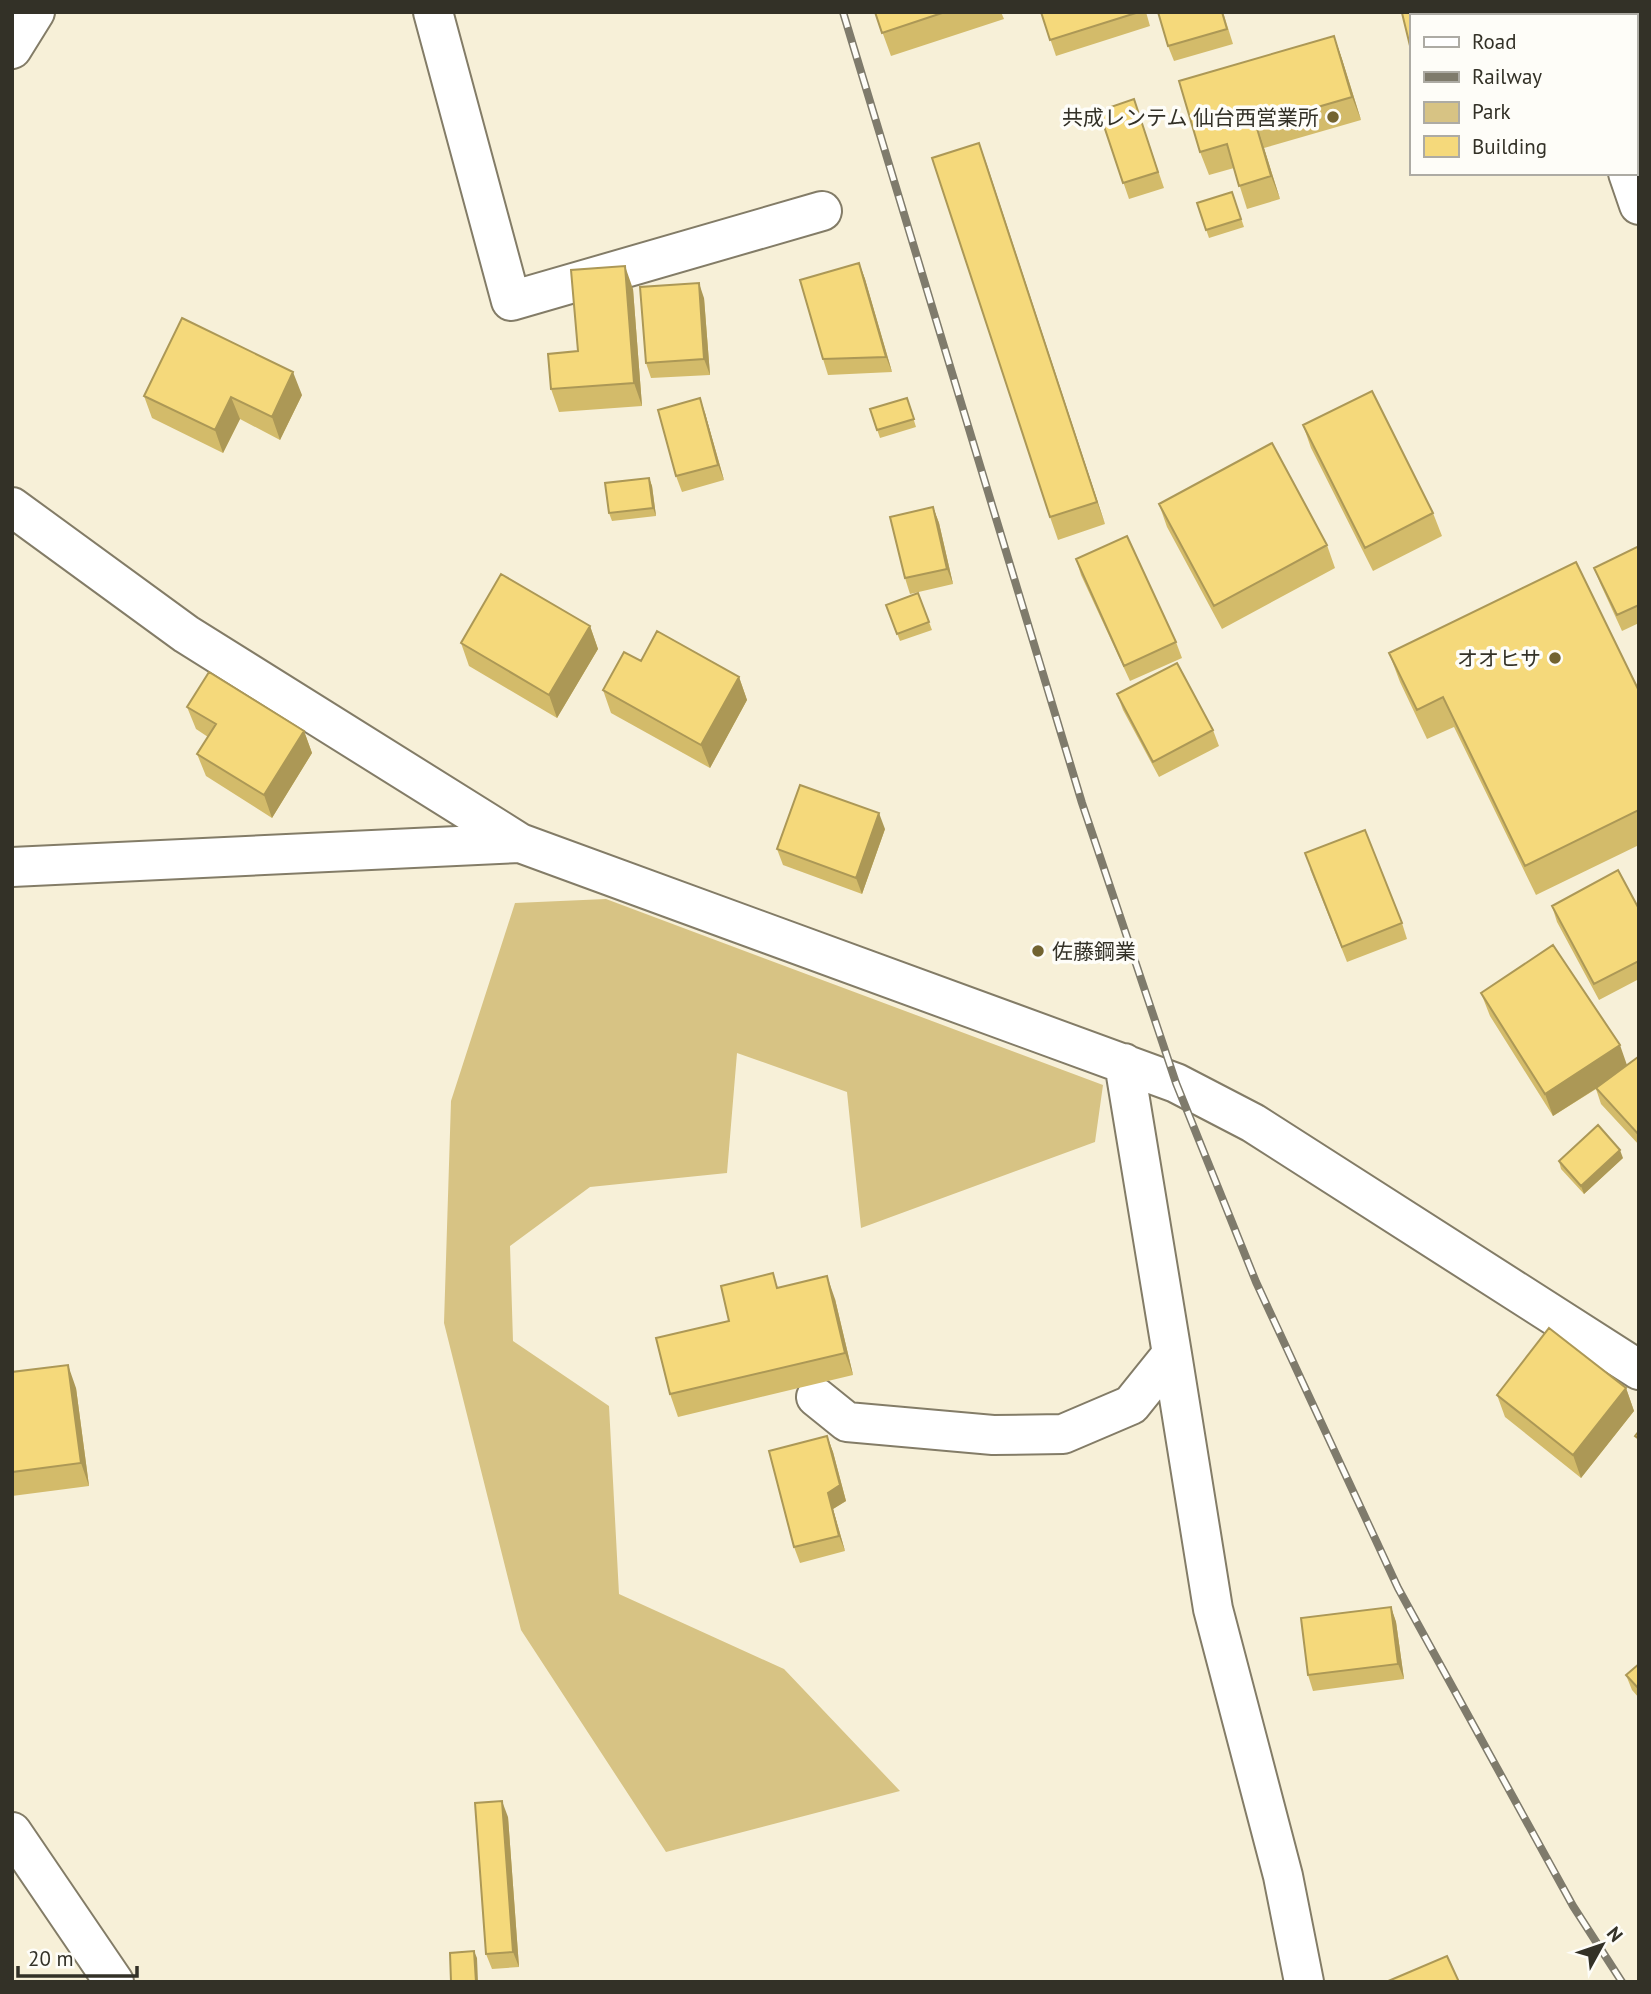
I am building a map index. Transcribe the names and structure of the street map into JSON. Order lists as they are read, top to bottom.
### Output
{
  "places": ["共成レンテム 仙台西営業所", "オオヒサ", "佐藤鋼業"],
  "legend": [
    "Road",
    "Railway",
    "Park",
    "Building"
  ],
  "scale_bar": "20 m",
  "north": "top right"
}
